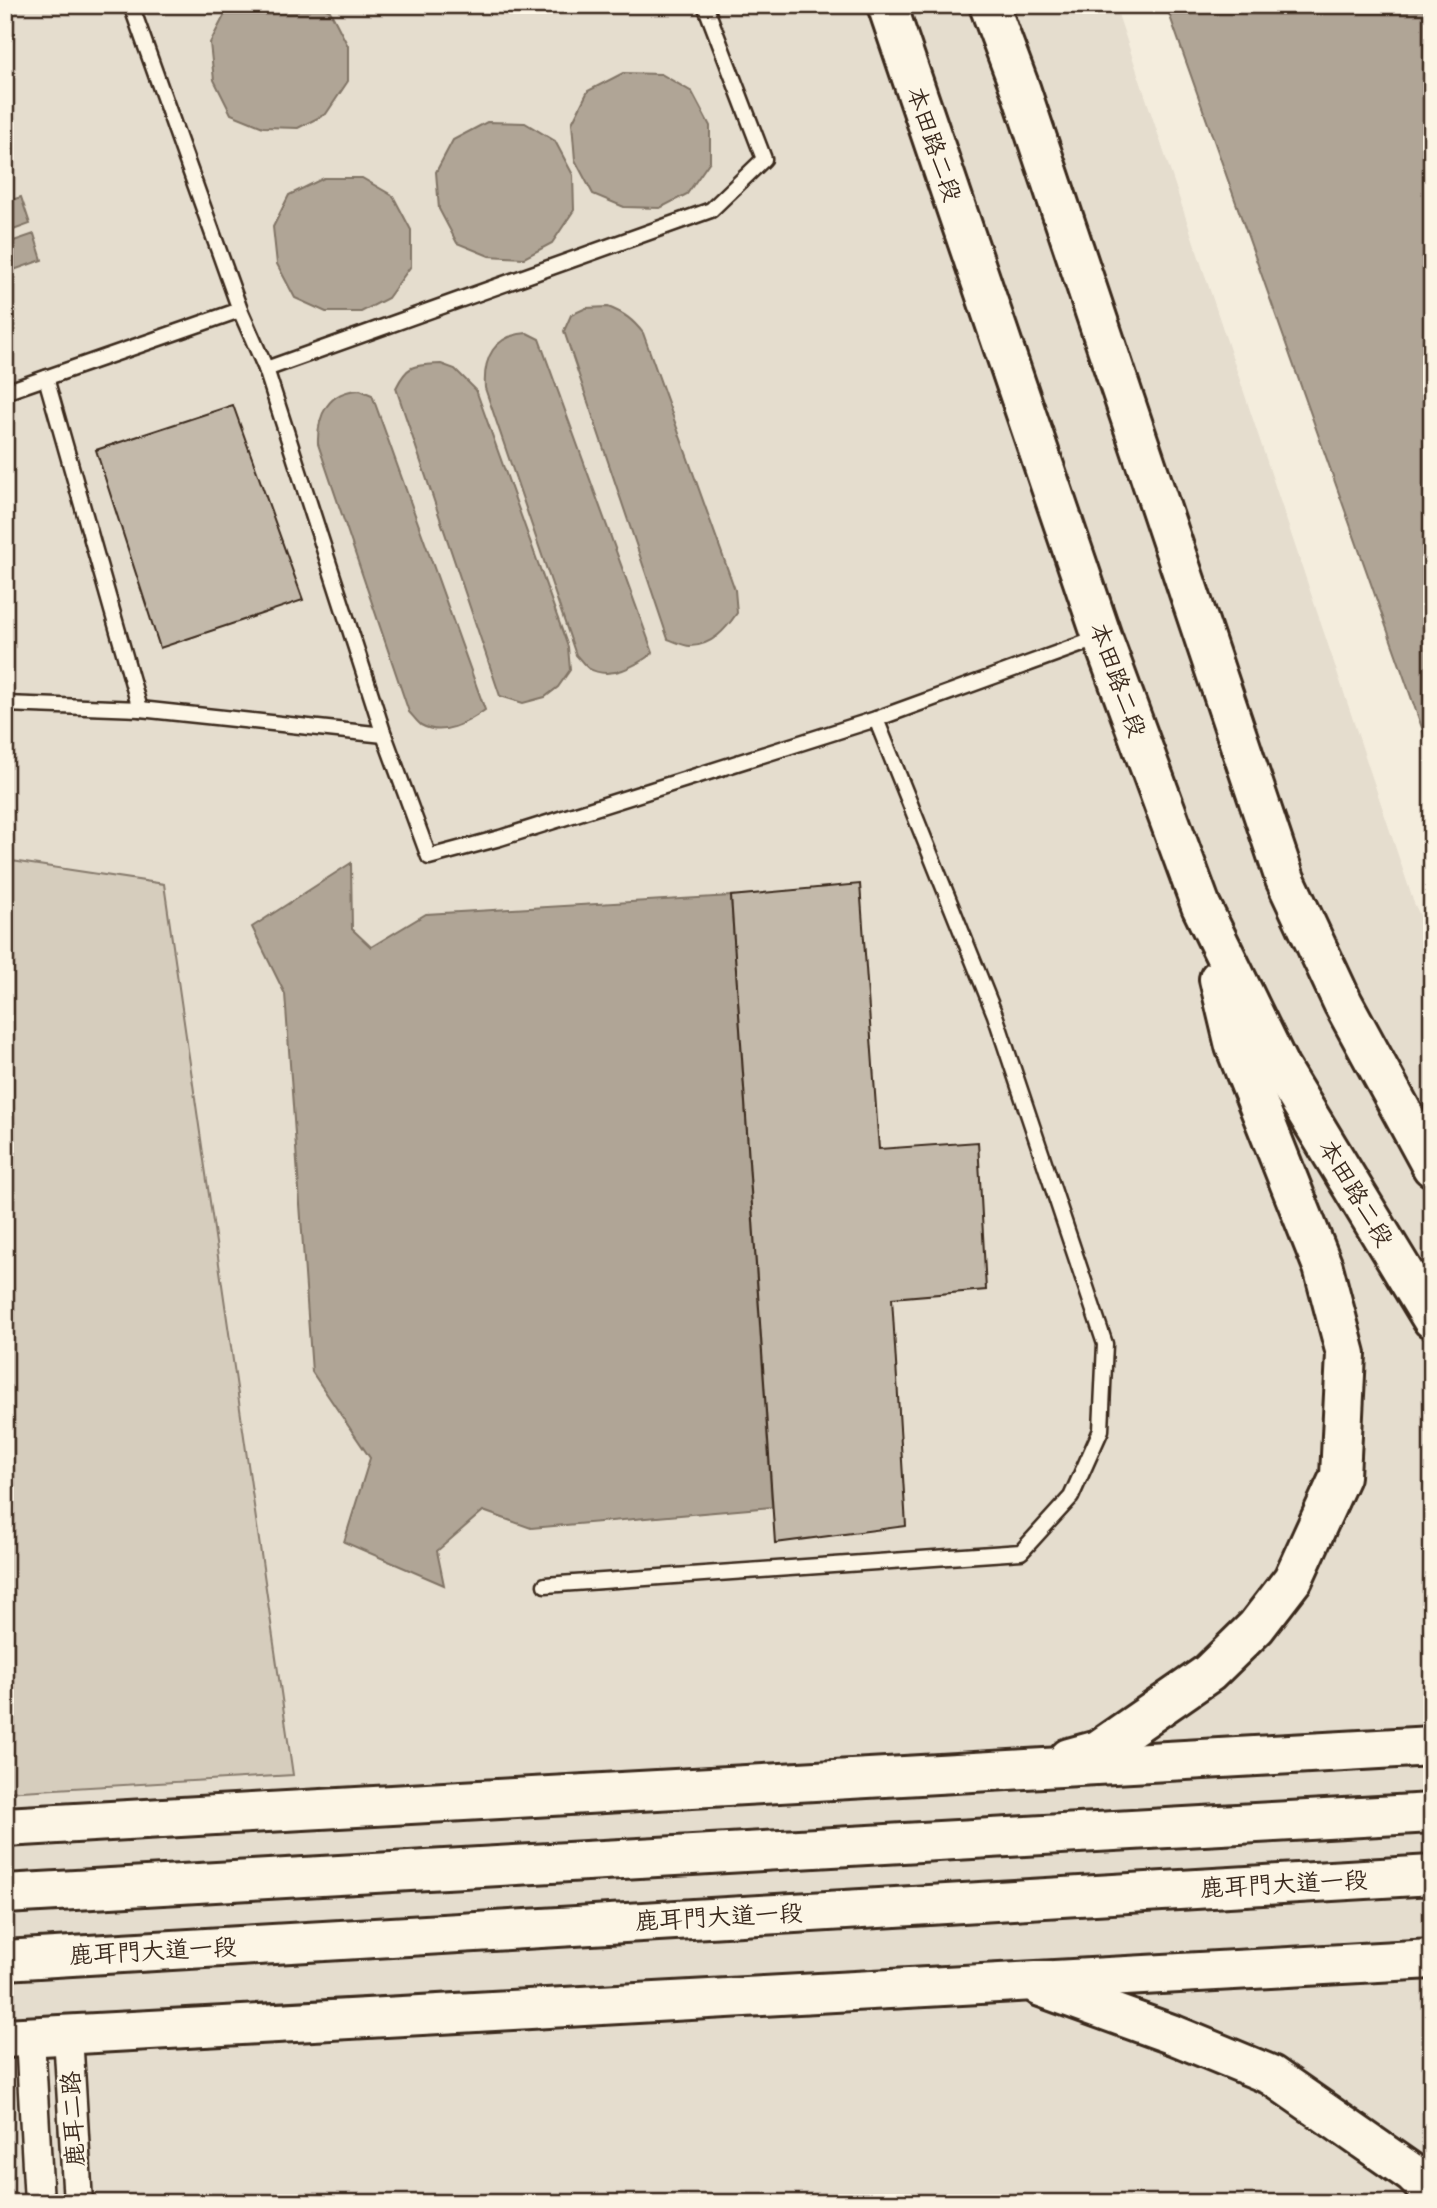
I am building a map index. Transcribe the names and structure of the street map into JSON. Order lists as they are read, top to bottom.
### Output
{
  "streets": {
    "street": ["本田路二段", "鹿耳門大道一段", "鹿耳二路"]
  }
}
